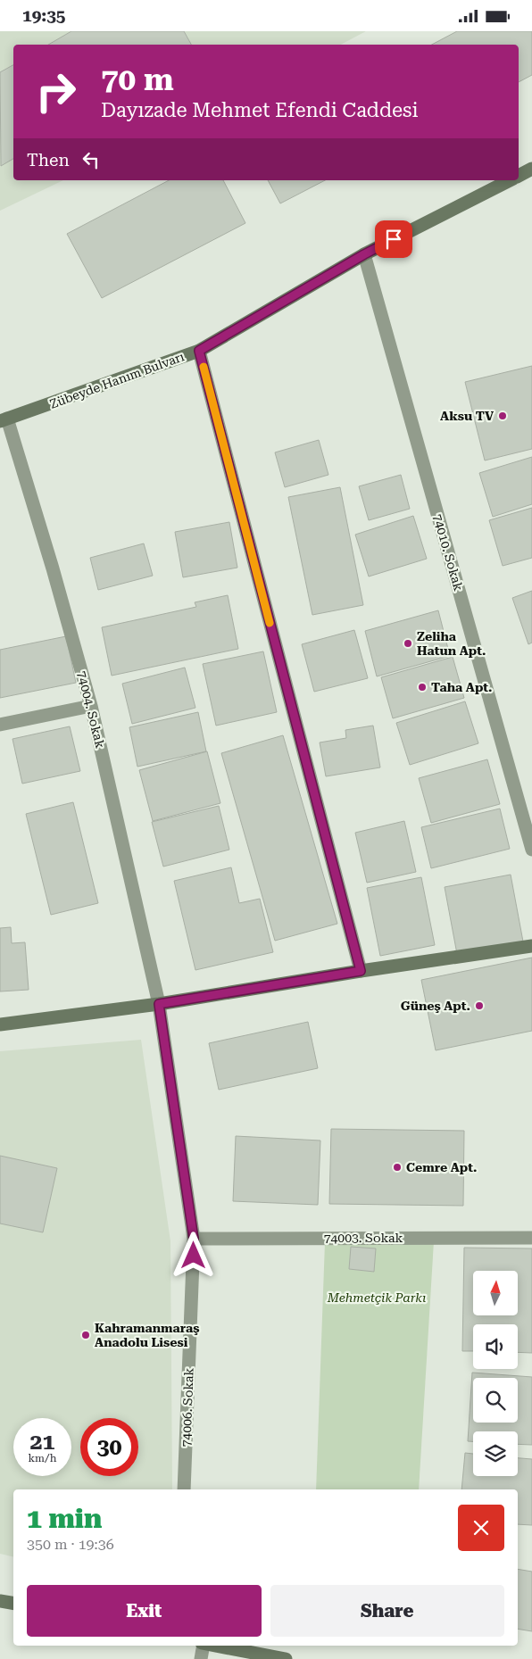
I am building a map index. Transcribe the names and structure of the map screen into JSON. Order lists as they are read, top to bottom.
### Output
{
  "streets": {
    "street": [
      "Zübeyde Hanım Bulvarı",
      "74010. Sokak",
      "74004. Sokak",
      "74003. Sokak",
      "74006. Sokak"
    ]
  },
  "crossings": [
    ["Zübeyde Hanım Bulvarı", "74010. Sokak"],
    ["Zübeyde Hanım Bulvarı", "74004. Sokak"],
    ["74004. Sokak", "74006. Sokak"],
    ["74003. Sokak", "74006. Sokak"]
  ],
  "parks": ["Mehmetçik Parkı"],
  "places": [
    "Aksu TV",
    "Zeliha Hatun Apt.",
    "Taha Apt.",
    "Güneş Apt.",
    "Cemre Apt.",
    "Kahramanmaraş Anadolu Lisesi"
  ],
  "north": "top",
  "page": {
    "status": "19:35",
    "turn": ["70 m", "Dayızade Mehmet Efendi Caddesi"],
    "then": "Then",
    "speed": "21 km/h",
    "limit": "30",
    "heading": ["1 min", "350 m · 19:36"],
    "buttons": ["Exit", "Share"]
  }
}
